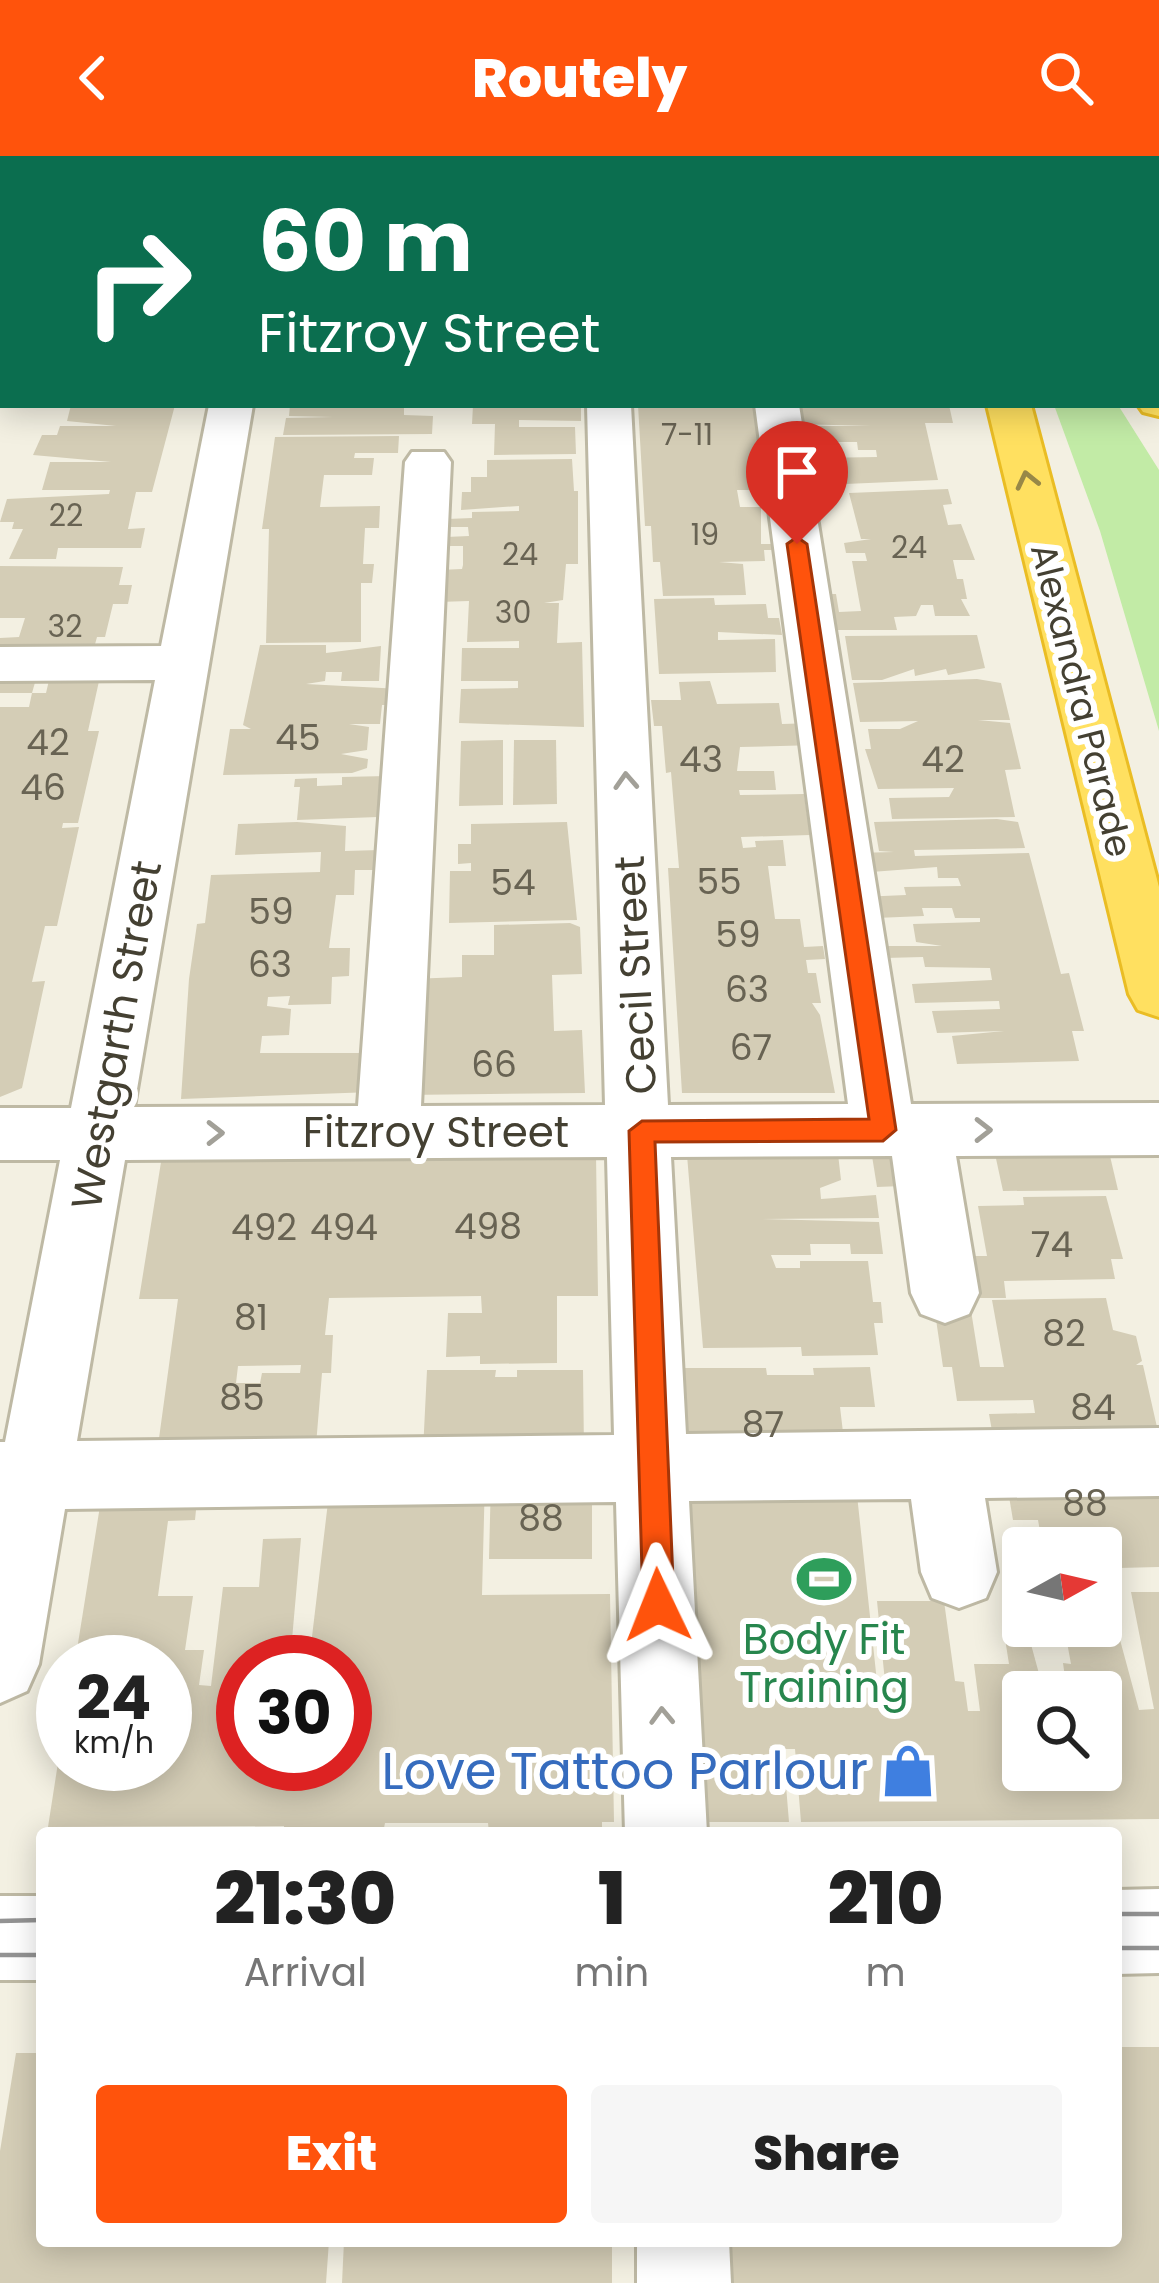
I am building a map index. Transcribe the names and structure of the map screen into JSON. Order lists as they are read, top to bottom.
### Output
{
  "streets": {
    "highway": ["Alexandra Parade"],
    "street": ["Cecil Street", "Westgarth Street", "Fitzroy Street"]
  },
  "crossings": [
    ["Cecil Street", "Fitzroy Street"],
    ["Westgarth Street", "Fitzroy Street"]
  ],
  "one_way": ["Alexandra Parade"],
  "places": {
    "sports": ["Body Fit Training"],
    "shop": ["Love Tattoo Parlour"]
  },
  "house_numbers": [
    "7-11",
    "22",
    "19",
    "24",
    "24",
    "30",
    "32",
    "45",
    "42",
    "43",
    "42",
    "46",
    "55",
    "54",
    "59",
    "59",
    "63",
    "63",
    "67",
    "66",
    "498",
    "492",
    "494",
    "74",
    "81",
    "82",
    "85",
    "84",
    "87",
    "88",
    "88"
  ],
  "north": "right",
  "page": {
    "header": "Routely",
    "turn": ["60 m", "Fitzroy Street"],
    "speed": "24 km/h",
    "limit": "30",
    "eta": [
      "21:30",
      "Arrival",
      "1",
      "min",
      "210",
      "m"
    ],
    "buttons": ["Exit", "Share"]
  }
}
